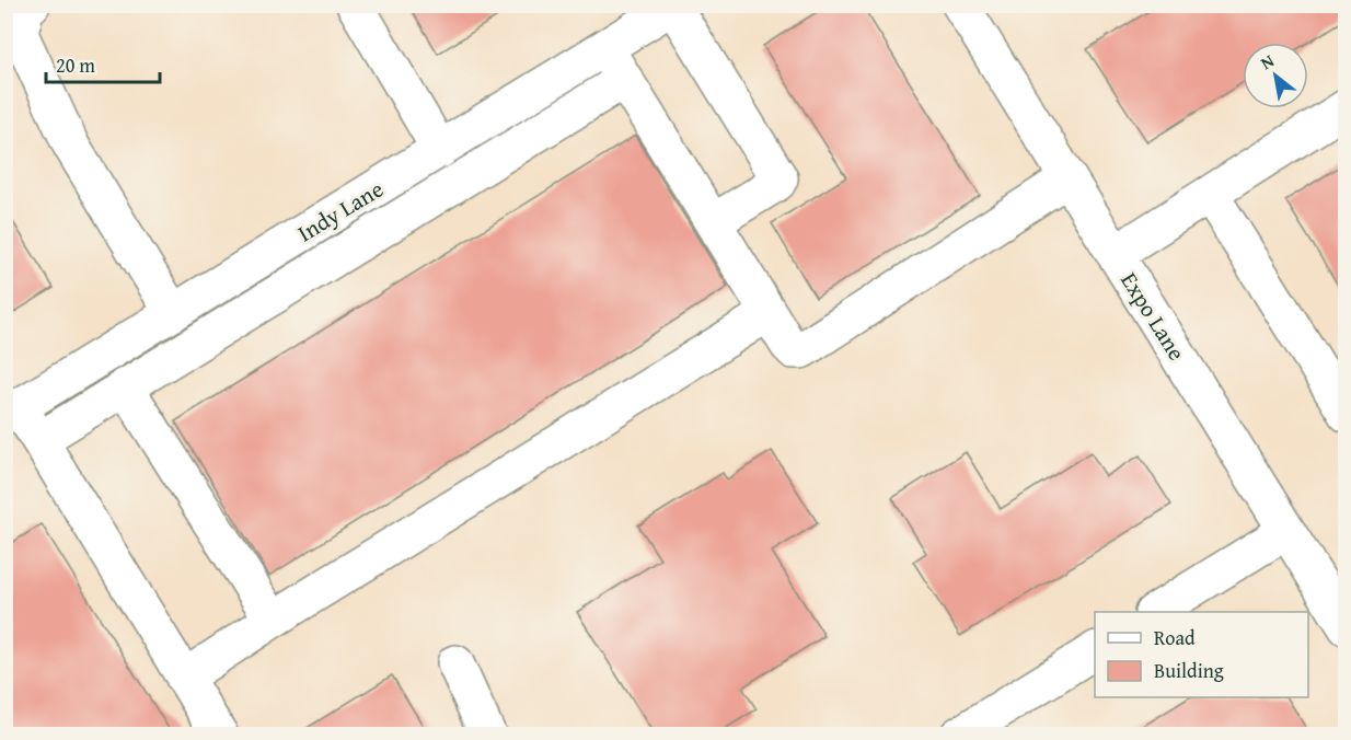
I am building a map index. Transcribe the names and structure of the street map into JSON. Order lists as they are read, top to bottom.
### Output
{
  "streets": {
    "street": ["Indy Lane", "Expo Lane"]
  },
  "legend": ["Road", "Building"],
  "scale_bar": "20 m",
  "north": "top left"
}
